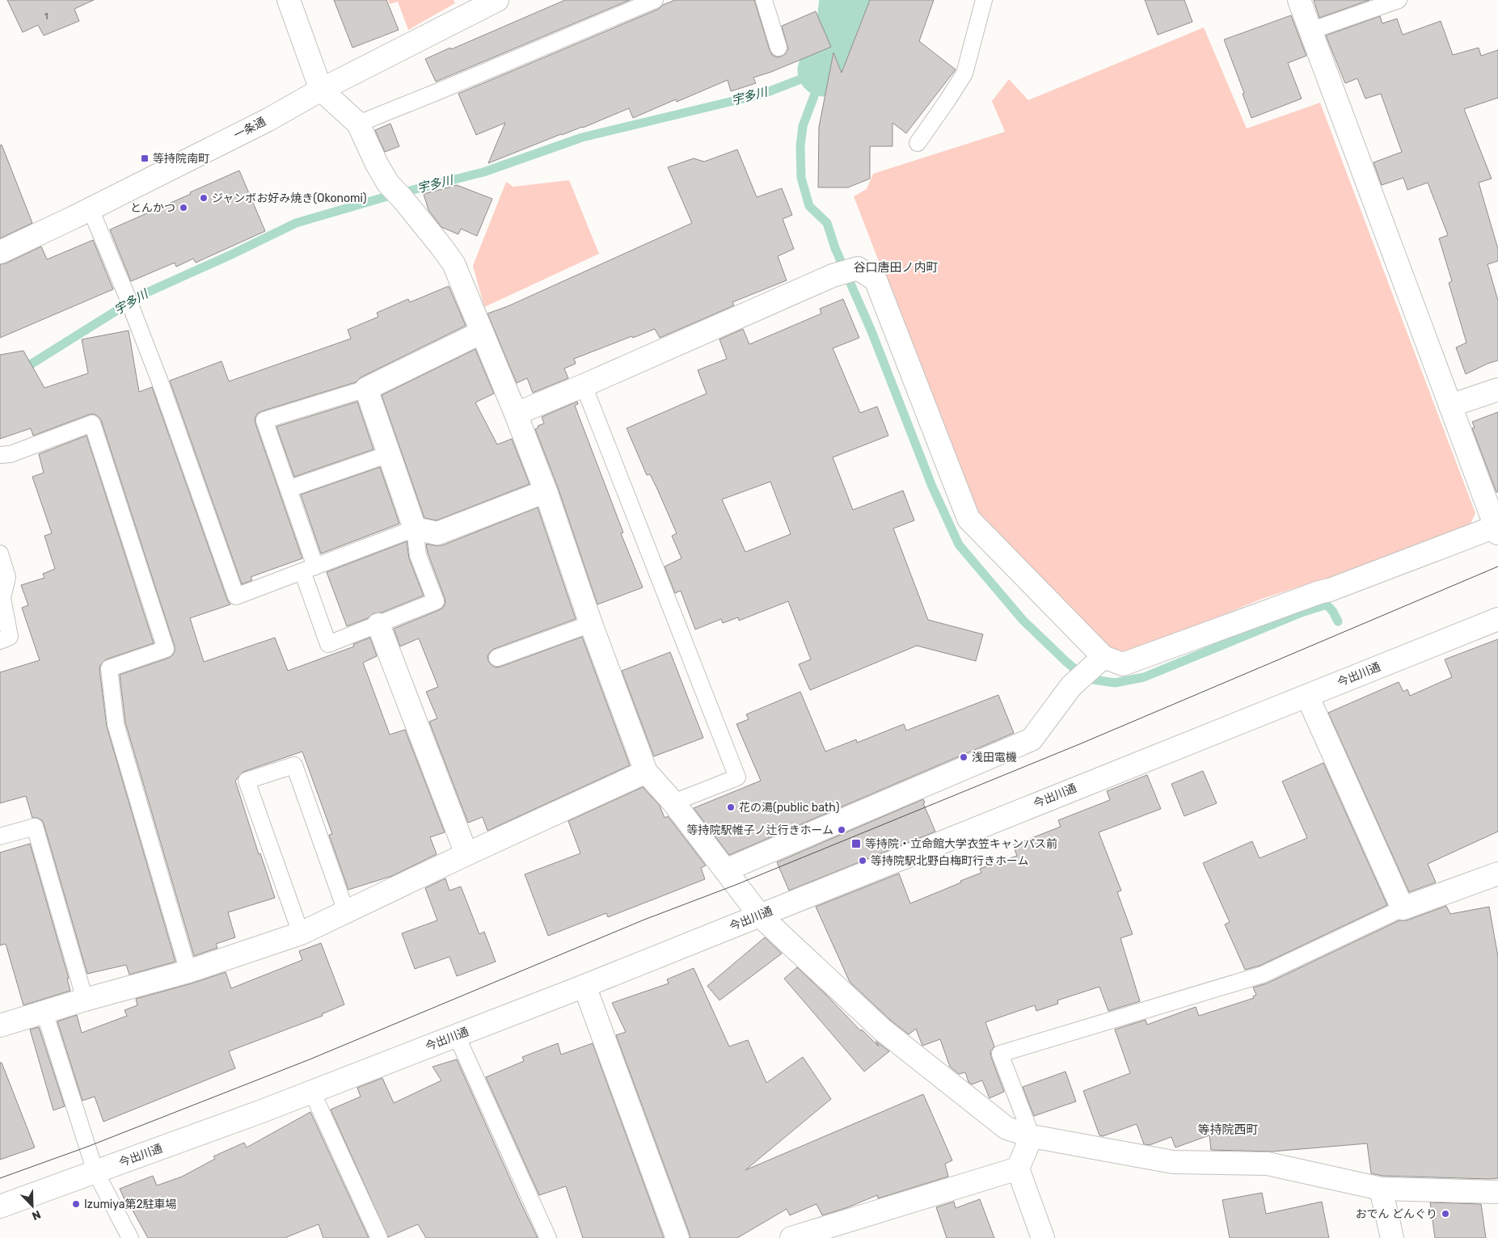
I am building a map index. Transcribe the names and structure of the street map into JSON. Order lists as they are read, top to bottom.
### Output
{
  "streets": {
    "street": ["一条通", "今出川通"]
  },
  "districts": ["谷口唐田ノ内町", "等持院西町"],
  "water": ["宇多川"],
  "places": {
    "transit": ["等持院南町", "等持院・立命館大学衣笠キャンパス前"],
    "other": [
      "ジャンボお好み焼き(Okonomi)",
      "とんかつ",
      "浅田電機",
      "花の湯(public bath)",
      "等持院駅帷子ノ辻行きホーム",
      "等持院駅北野白梅町行きホーム",
      "Izumiya第2駐車場",
      "おでん どんぐり"
    ]
  },
  "house_numbers": ["1"],
  "north": "bottom right"
}
